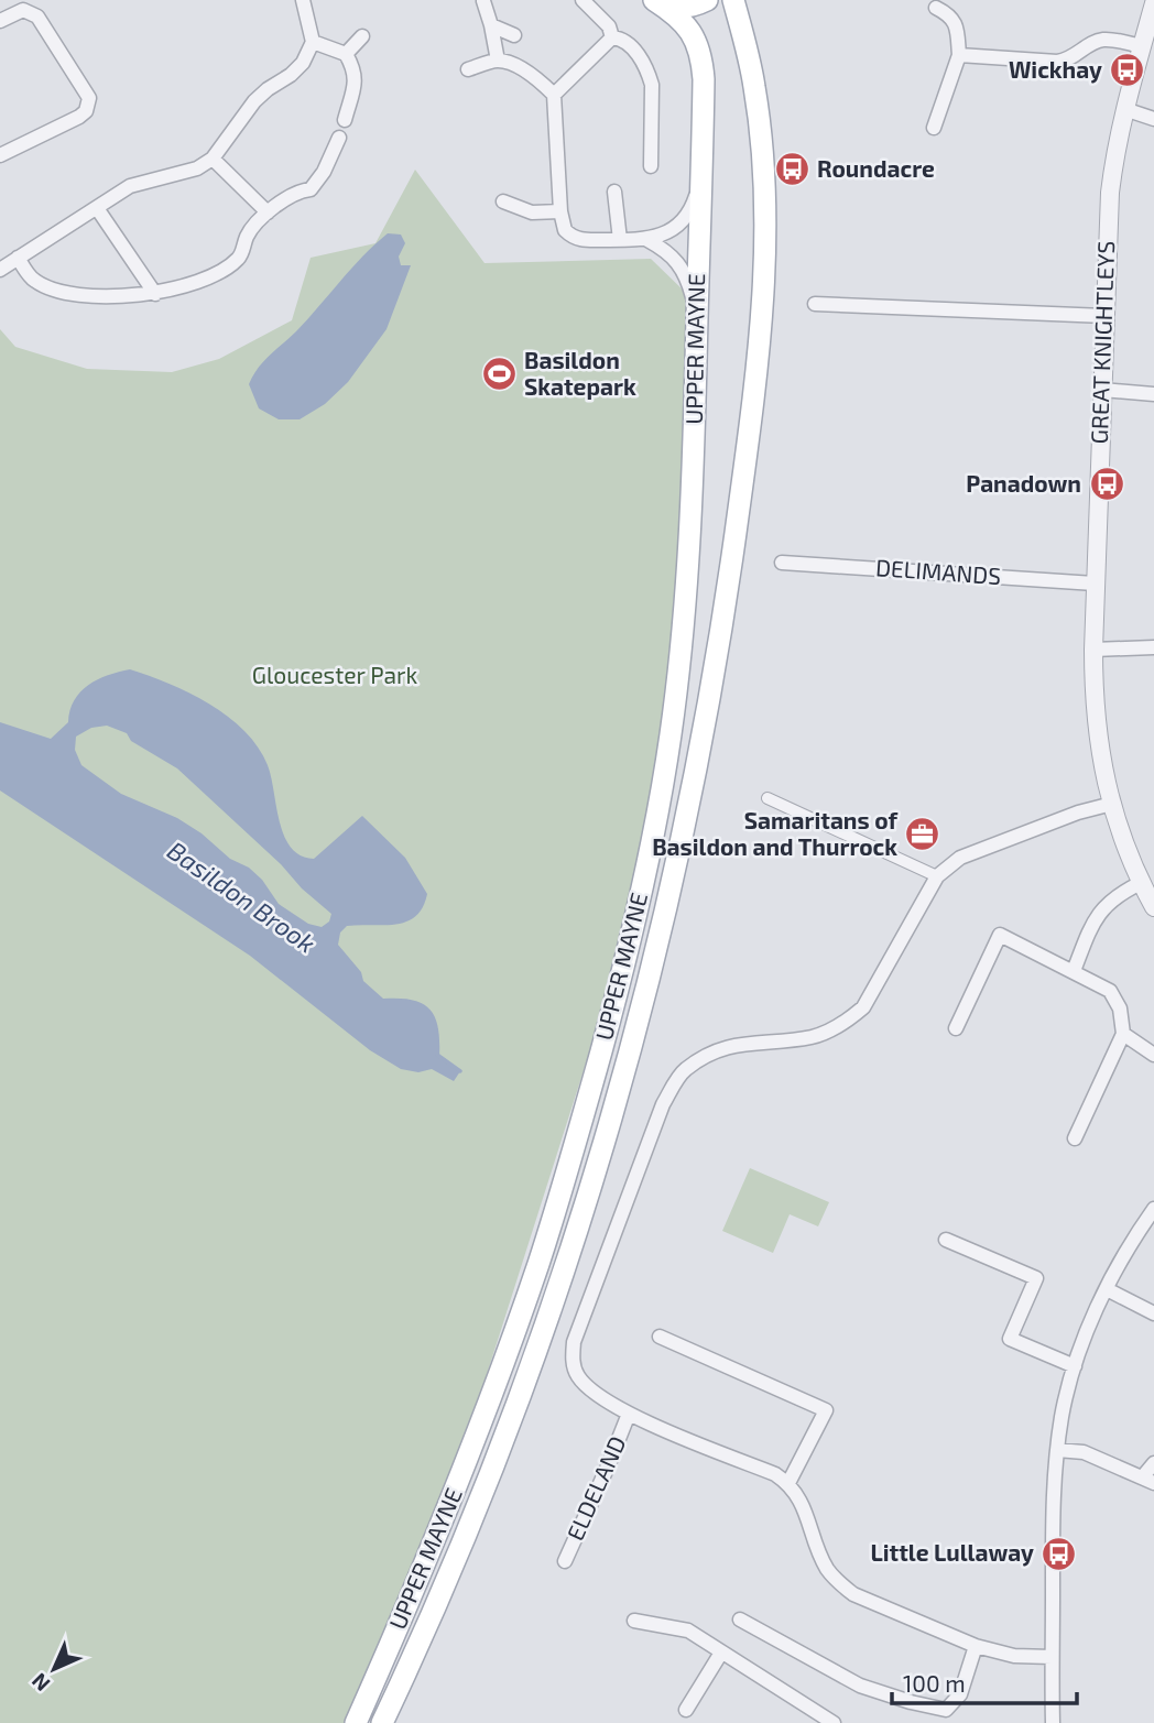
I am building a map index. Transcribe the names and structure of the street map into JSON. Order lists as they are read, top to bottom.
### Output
{
  "streets": {
    "main road": ["UPPER MAYNE"],
    "street": ["GREAT KNIGHTLEYS", "DELIMANDS", "ELDELAND"]
  },
  "crossings": [
    ["GREAT KNIGHTLEYS", "DELIMANDS"]
  ],
  "water": ["Basildon Brook"],
  "parks": ["Gloucester Park"],
  "places": {
    "bus stop": [
      "Wickhay",
      "Roundacre",
      "Panadown",
      "Little Lullaway"
    ],
    "sports": ["Basildon Skatepark"],
    "office": ["Samaritans of Basildon and Thurrock"]
  },
  "scale_bar": "100 m",
  "north": "bottom left"
}
